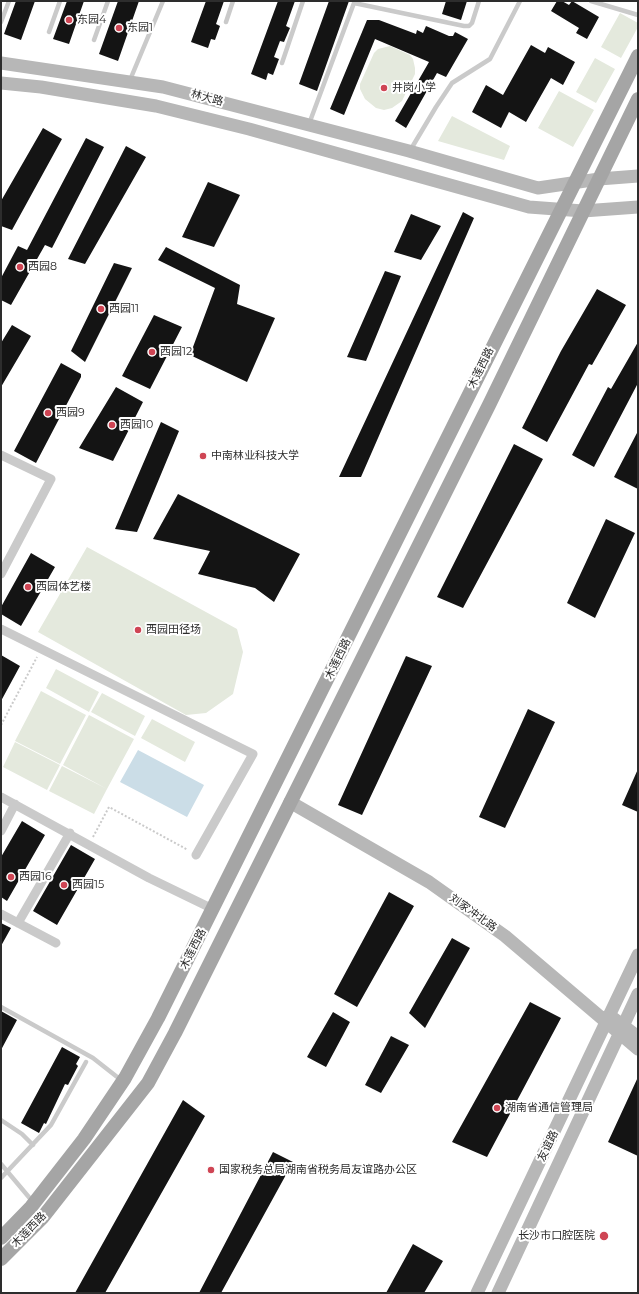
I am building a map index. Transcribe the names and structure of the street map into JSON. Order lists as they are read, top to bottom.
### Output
{
  "streets": {
    "main road": [
      "林大路",
      "木莲西路",
      "刘家冲北路",
      "友谊路"
    ]
  },
  "crossings": [
    ["林大路", "木莲西路"],
    ["木莲西路", "刘家冲北路"],
    ["刘家冲北路", "友谊路"]
  ],
  "places": [
    "东园4",
    "东园1",
    "井岗小学",
    "西园8",
    "西园11",
    "西园12",
    "西园9",
    "西园10",
    "中南林业科技大学",
    "西园体艺楼",
    "西园田径场",
    "西园16",
    "西园15",
    "湖南省通信管理局",
    "国家税务总局湖南省税务局友谊路办公区",
    "长沙市口腔医院"
  ]
}
